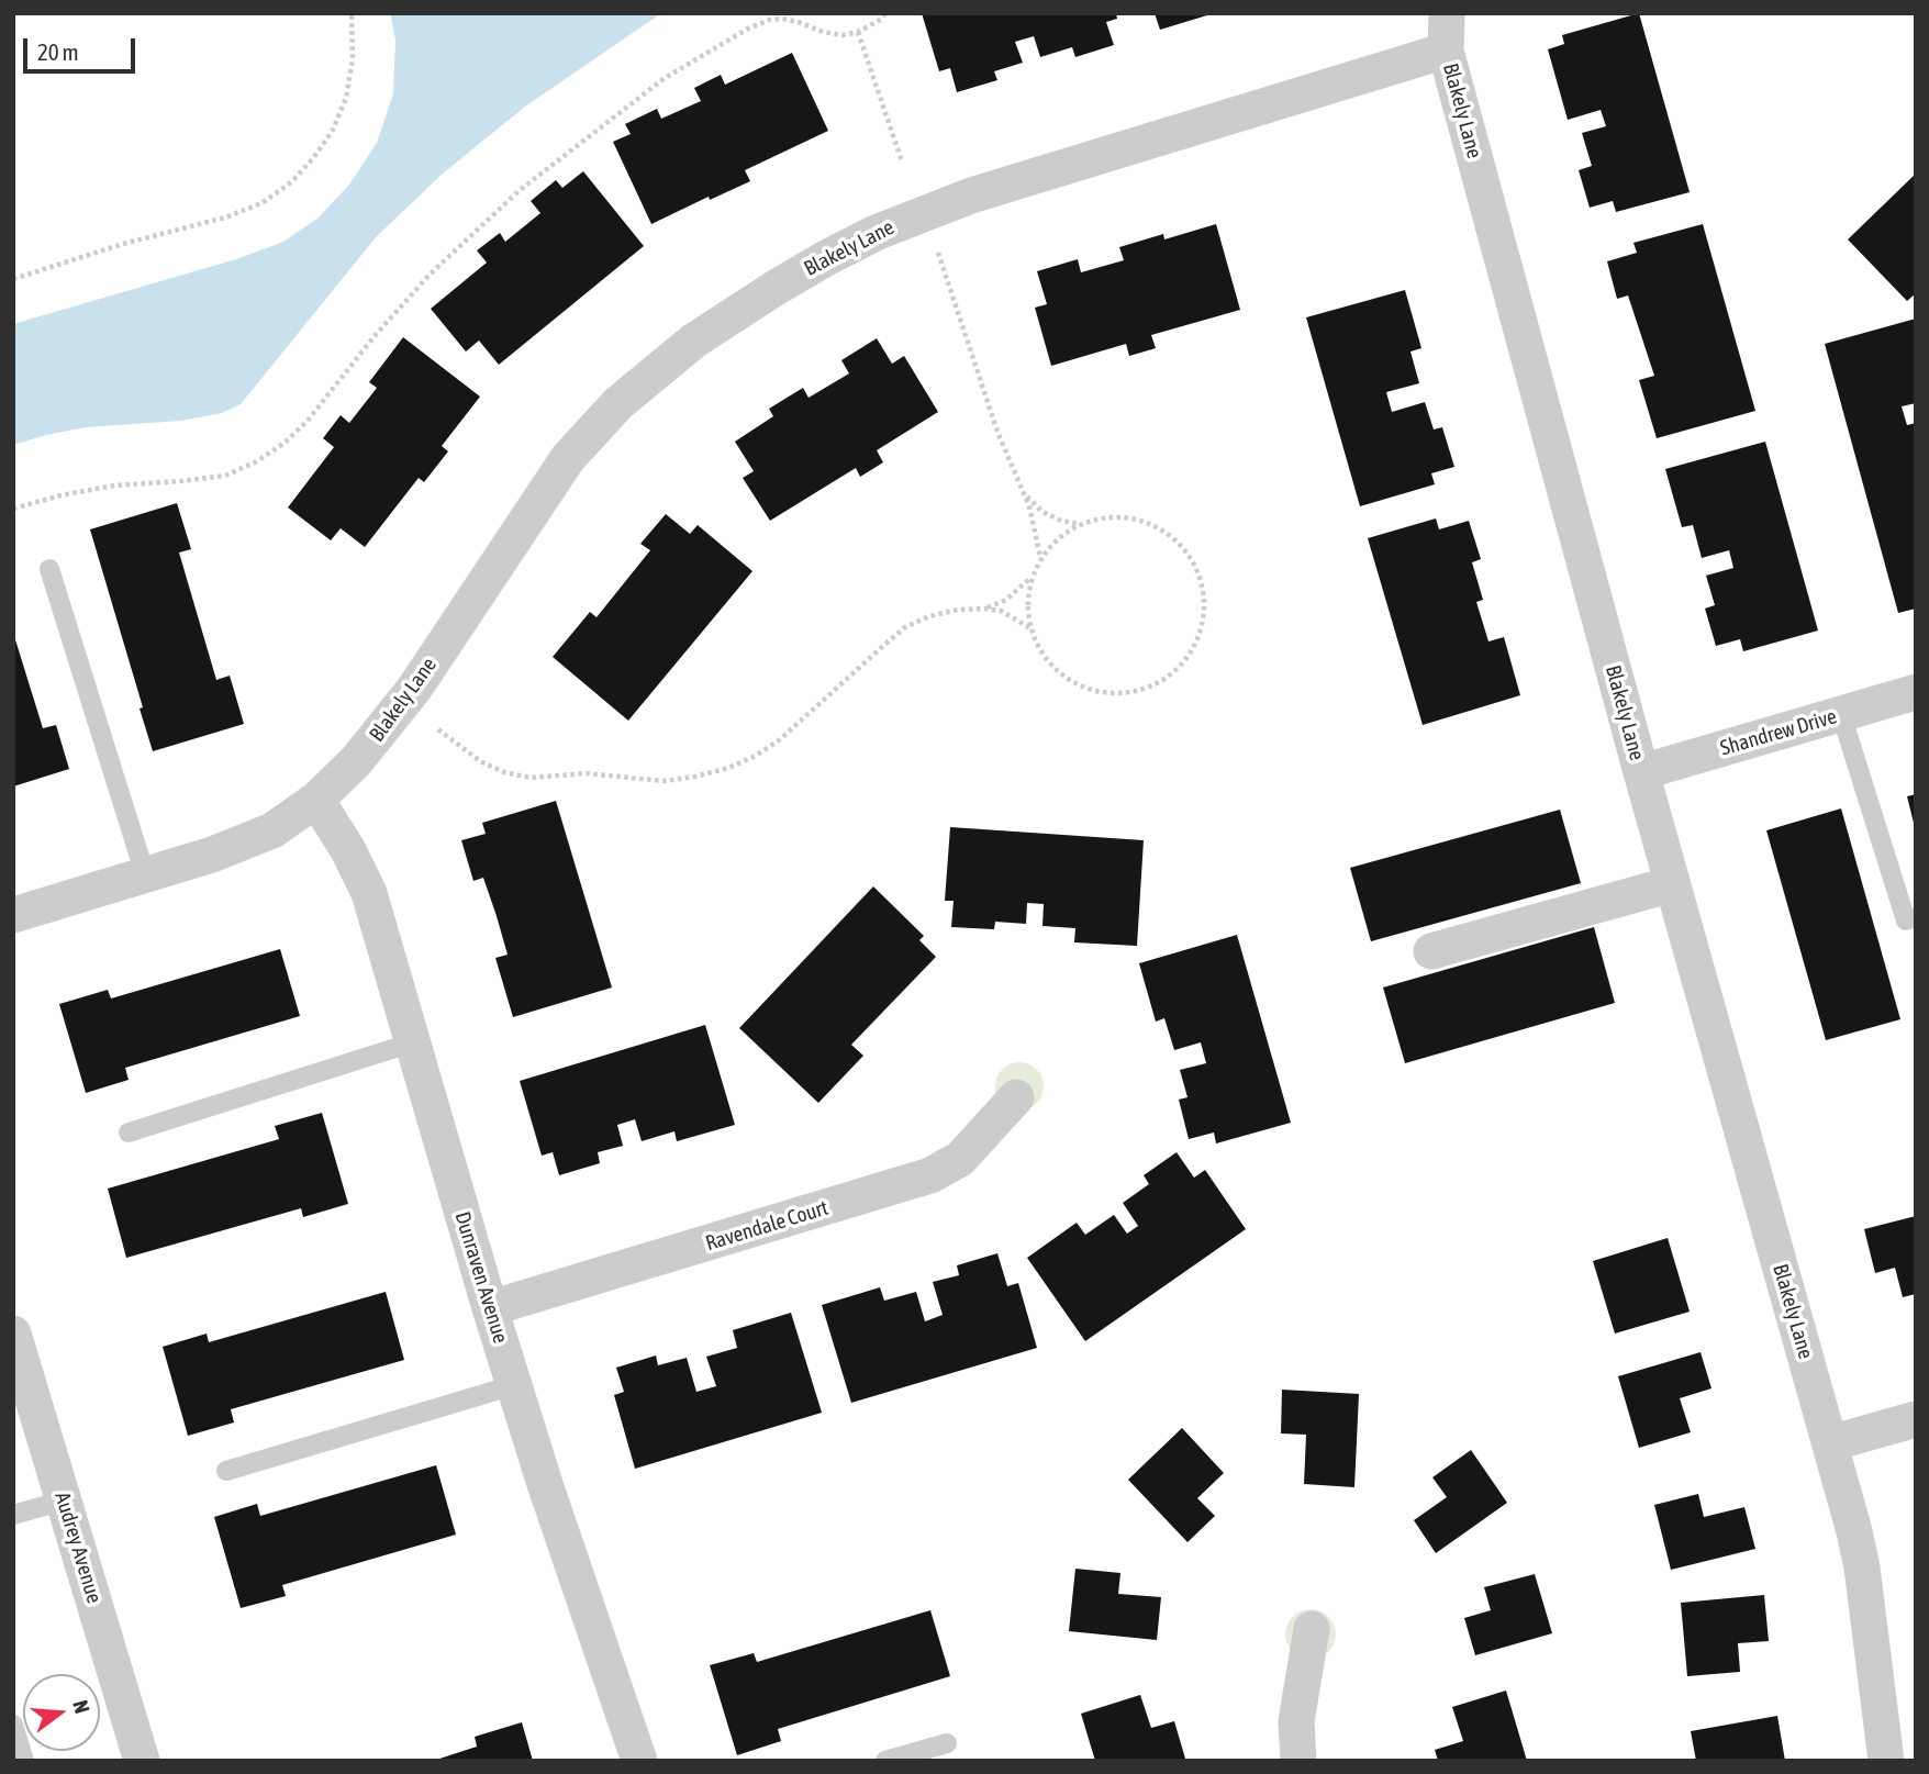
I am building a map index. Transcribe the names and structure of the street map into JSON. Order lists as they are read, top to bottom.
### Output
{
  "streets": {
    "street": [
      "Blakely Lane",
      "Shandrew Drive",
      "Ravendale Court",
      "Dunraven Avenue",
      "Audrey Avenue"
    ]
  },
  "crossings": [
    ["Blakely Lane", "Shandrew Drive"],
    ["Blakely Lane", "Dunraven Avenue"],
    ["Ravendale Court", "Dunraven Avenue"]
  ],
  "scale_bar": "20 m",
  "north": "right"
}
